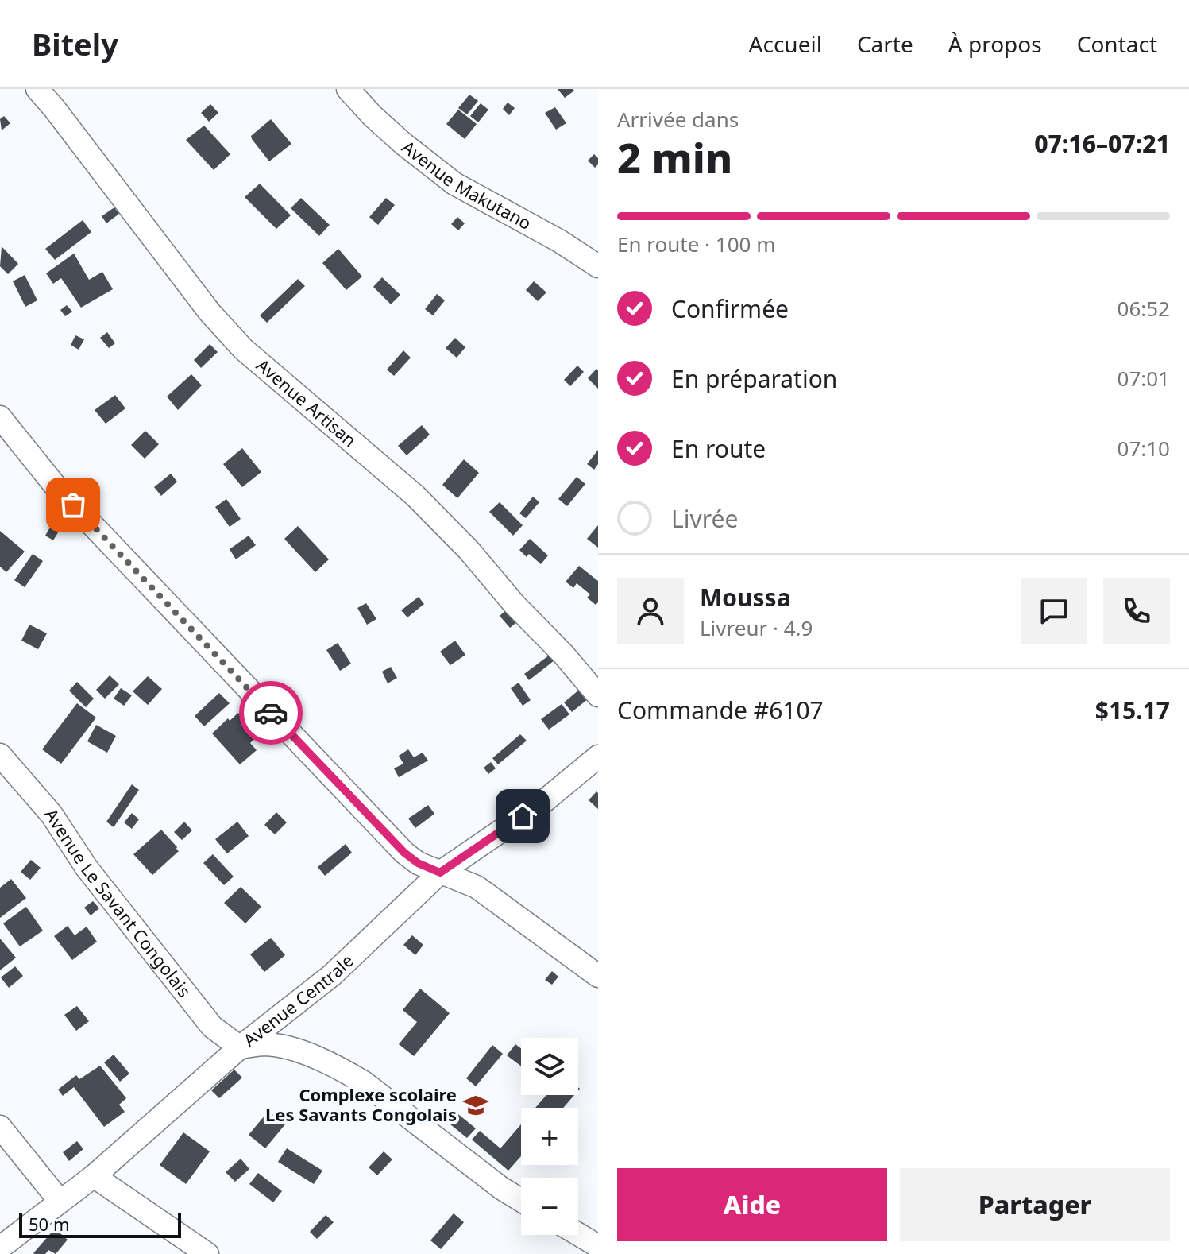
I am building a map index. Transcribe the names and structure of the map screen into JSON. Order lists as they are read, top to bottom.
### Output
{
  "streets": {
    "street": [
      "Avenue Makutano",
      "Avenue Artisan",
      "Avenue Le Savant Congolais",
      "Avenue Centrale"
    ]
  },
  "crossings": [
    ["Avenue Le Savant Congolais", "Avenue Centrale"]
  ],
  "places": {
    "school or university": ["Complexe scolaire Les Savants Congolais"]
  },
  "scale_bar": "50 m",
  "page": {
    "header": "Bitely",
    "nav": [
      "Accueil",
      "Carte",
      "À propos",
      "Contact"
    ],
    "heading": ["2 min", "Arrivée dans", "07:16–07:21"],
    "panel": [
      "Moussa",
      "Livreur · 4.9",
      "Commande #6107",
      "$15.17"
    ],
    "bar": "En route · 100 m",
    "list": [
      ["Confirmée", "06:52"],
      ["En préparation", "07:01"],
      ["En route", "07:10"],
      "Livrée"
    ],
    "map_buttons": ["+", "−"],
    "buttons": ["Aide", "Partager"],
    "scale": "50 m"
  }
}
